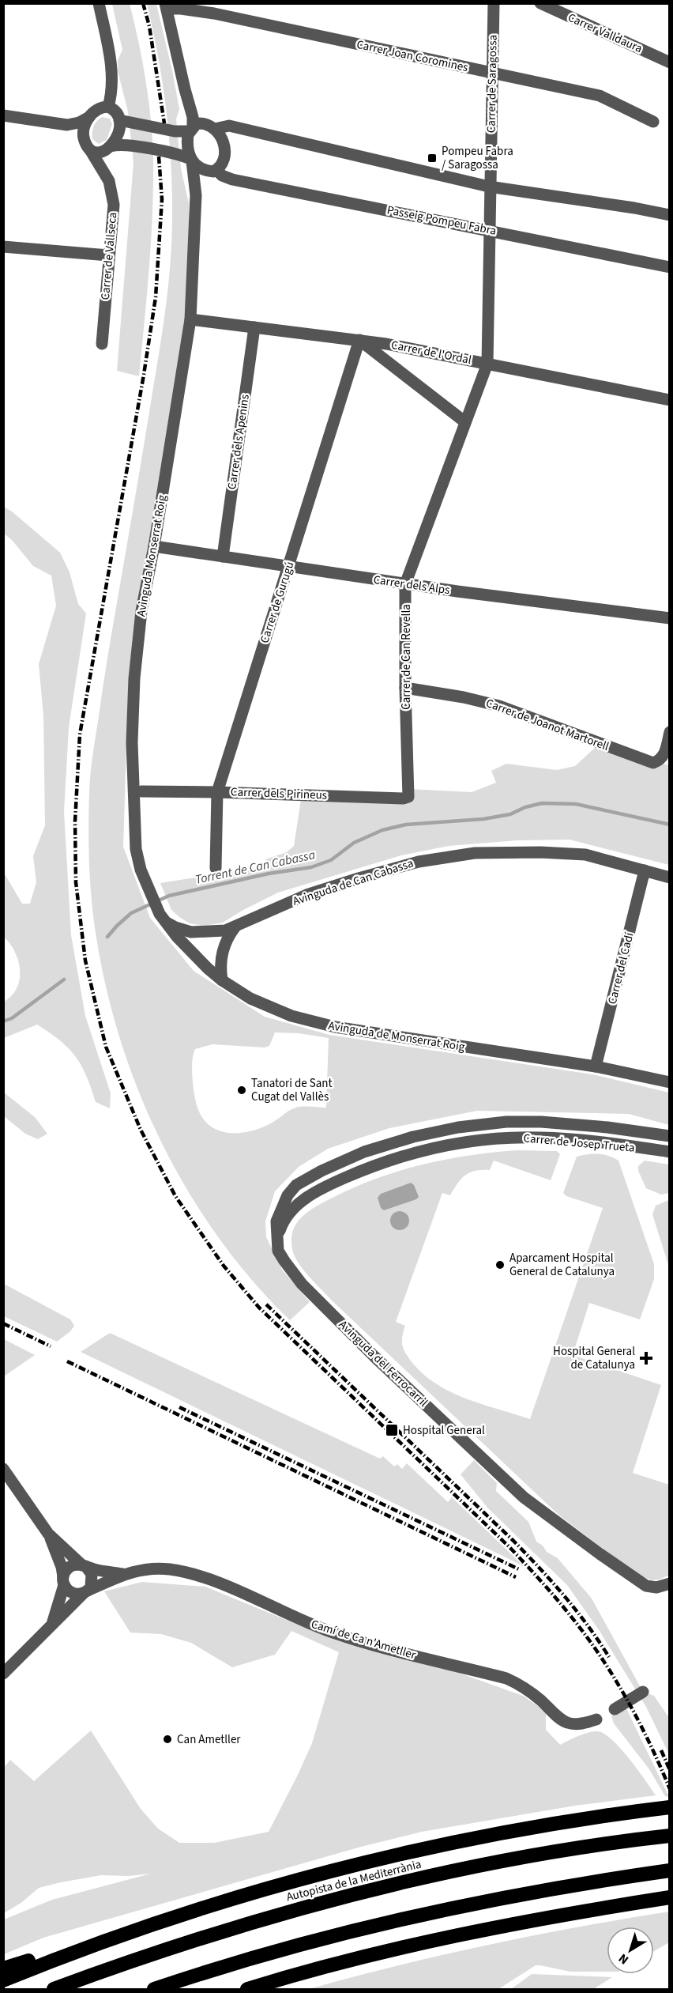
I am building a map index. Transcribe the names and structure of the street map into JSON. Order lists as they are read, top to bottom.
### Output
{
  "streets": {
    "highway": ["Autopista de la Mediterrània"],
    "street": [
      "Carrer Valldaura",
      "Carrer Joan Coromines",
      "Carrer de Saragossa",
      "Passeig Pompeu Fabra",
      "Carrer de Vallseca",
      "Carrer de l'Ordal",
      "Carrer dels Apenins",
      "Avinguda Monserrat Roig",
      "Carrer dels Alps",
      "Carrer de Gurugú",
      "Carrer de Can Revella",
      "Carrer de Joanot Martorell",
      "Carrer dels Pirineus",
      "Avinguda de Can Cabassa",
      "Carrer del Cadí",
      "Avinguda de Monserrat Roig",
      "Carrer de Josep Trueta",
      "Avinguda del Ferrocarril",
      "Camí de Ca n'Ametller"
    ]
  },
  "crossings": [
    ["Carrer Joan Coromines", "Carrer de Saragossa"],
    ["Carrer de Saragossa", "Passeig Pompeu Fabra"],
    ["Carrer de Saragossa", "Carrer de l'Ordal"],
    ["Carrer de Saragossa", "Carrer de Can Revella"],
    ["Passeig Pompeu Fabra", "Avinguda Monserrat Roig"],
    ["Carrer de l'Ordal", "Carrer dels Apenins"],
    ["Carrer de l'Ordal", "Avinguda Monserrat Roig"],
    ["Carrer de l'Ordal", "Carrer de Gurugú"],
    ["Carrer de l'Ordal", "Carrer de Can Revella"],
    ["Carrer dels Apenins", "Carrer dels Alps"],
    ["Avinguda Monserrat Roig", "Carrer dels Alps"],
    ["Avinguda Monserrat Roig", "Avinguda de Can Cabassa"],
    ["Avinguda Monserrat Roig", "Avinguda de Monserrat Roig"],
    ["Carrer dels Alps", "Carrer de Gurugú"],
    ["Carrer dels Alps", "Carrer de Can Revella"],
    ["Carrer de Gurugú", "Carrer dels Pirineus"],
    ["Carrer de Can Revella", "Carrer de Joanot Martorell"],
    ["Carrer de Can Revella", "Carrer dels Pirineus"],
    ["Avinguda de Can Cabassa", "Carrer del Cadí"],
    ["Avinguda de Can Cabassa", "Avinguda de Monserrat Roig"],
    ["Carrer del Cadí", "Avinguda de Monserrat Roig"],
    ["Carrer de Josep Trueta", "Avinguda del Ferrocarril"]
  ],
  "water": ["Torrent de Can Cabassa"],
  "places": {
    "transit": ["Pompeu Fabra / Saragossa", "Hospital General"],
    "other": ["Tanatori de Sant Cugat del Vallès", "Aparcament Hospital General de Catalunya", "Can Ametller"],
    "health": ["Hospital General de Catalunya"]
  },
  "north": "bottom left"
}
